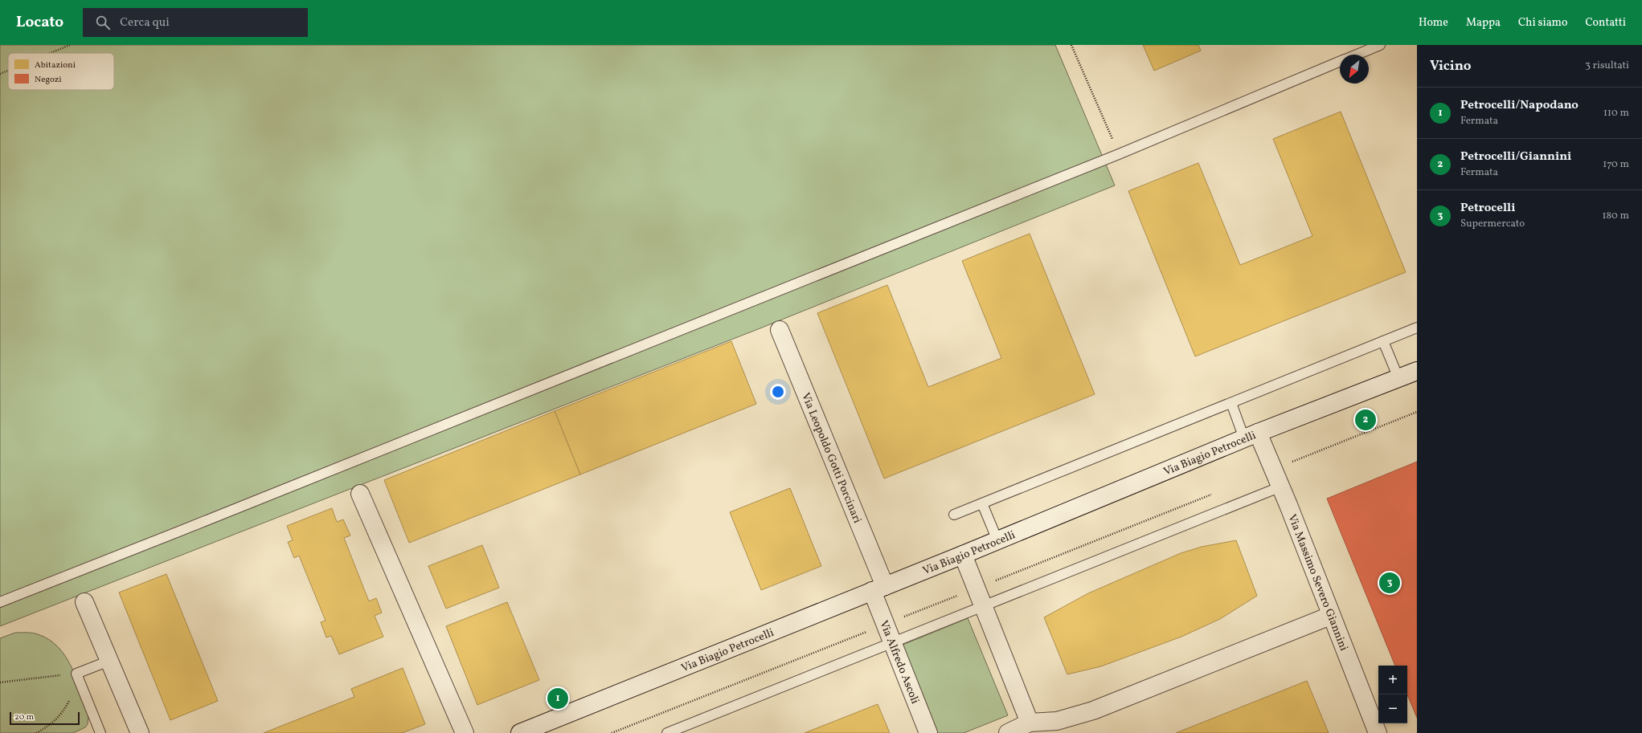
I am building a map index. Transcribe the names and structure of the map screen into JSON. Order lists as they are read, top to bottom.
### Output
{
  "streets": {
    "street": [
      "Via Biagio Petrocelli",
      "Via Leopoldo Gotti Porcinari",
      "Via Massimo Severo Giannini",
      "Via Alfredo Ascoli"
    ]
  },
  "crossings": [
    ["Via Biagio Petrocelli", "Via Leopoldo Gotti Porcinari"],
    ["Via Biagio Petrocelli", "Via Massimo Severo Giannini"],
    ["Via Biagio Petrocelli", "Via Alfredo Ascoli"],
    ["Via Leopoldo Gotti Porcinari", "Via Alfredo Ascoli"]
  ],
  "legend": ["Abitazioni", "Negozi"],
  "scale_bar": "20 m",
  "north": "bottom left",
  "page": {
    "header": "Locato",
    "search": "Cerca qui",
    "nav": [
      "Home",
      "Mappa",
      "Chi siamo",
      "Contatti"
    ],
    "heading": ["Vicino", "3 risultati"],
    "list": [
      {
        "mark": "1",
        "name": "Petrocelli/Napodano",
        "note": "Fermata",
        "value": "110 m"
      },
      {
        "mark": "2",
        "name": "Petrocelli/Giannini",
        "note": "Fermata",
        "value": "170 m"
      },
      {
        "mark": "3",
        "name": "Petrocelli",
        "note": "Supermercato",
        "value": "180 m"
      }
    ],
    "pins": ["2", "3", "1"],
    "map_buttons": ["+", "−"],
    "scale": "20 m"
  }
}
